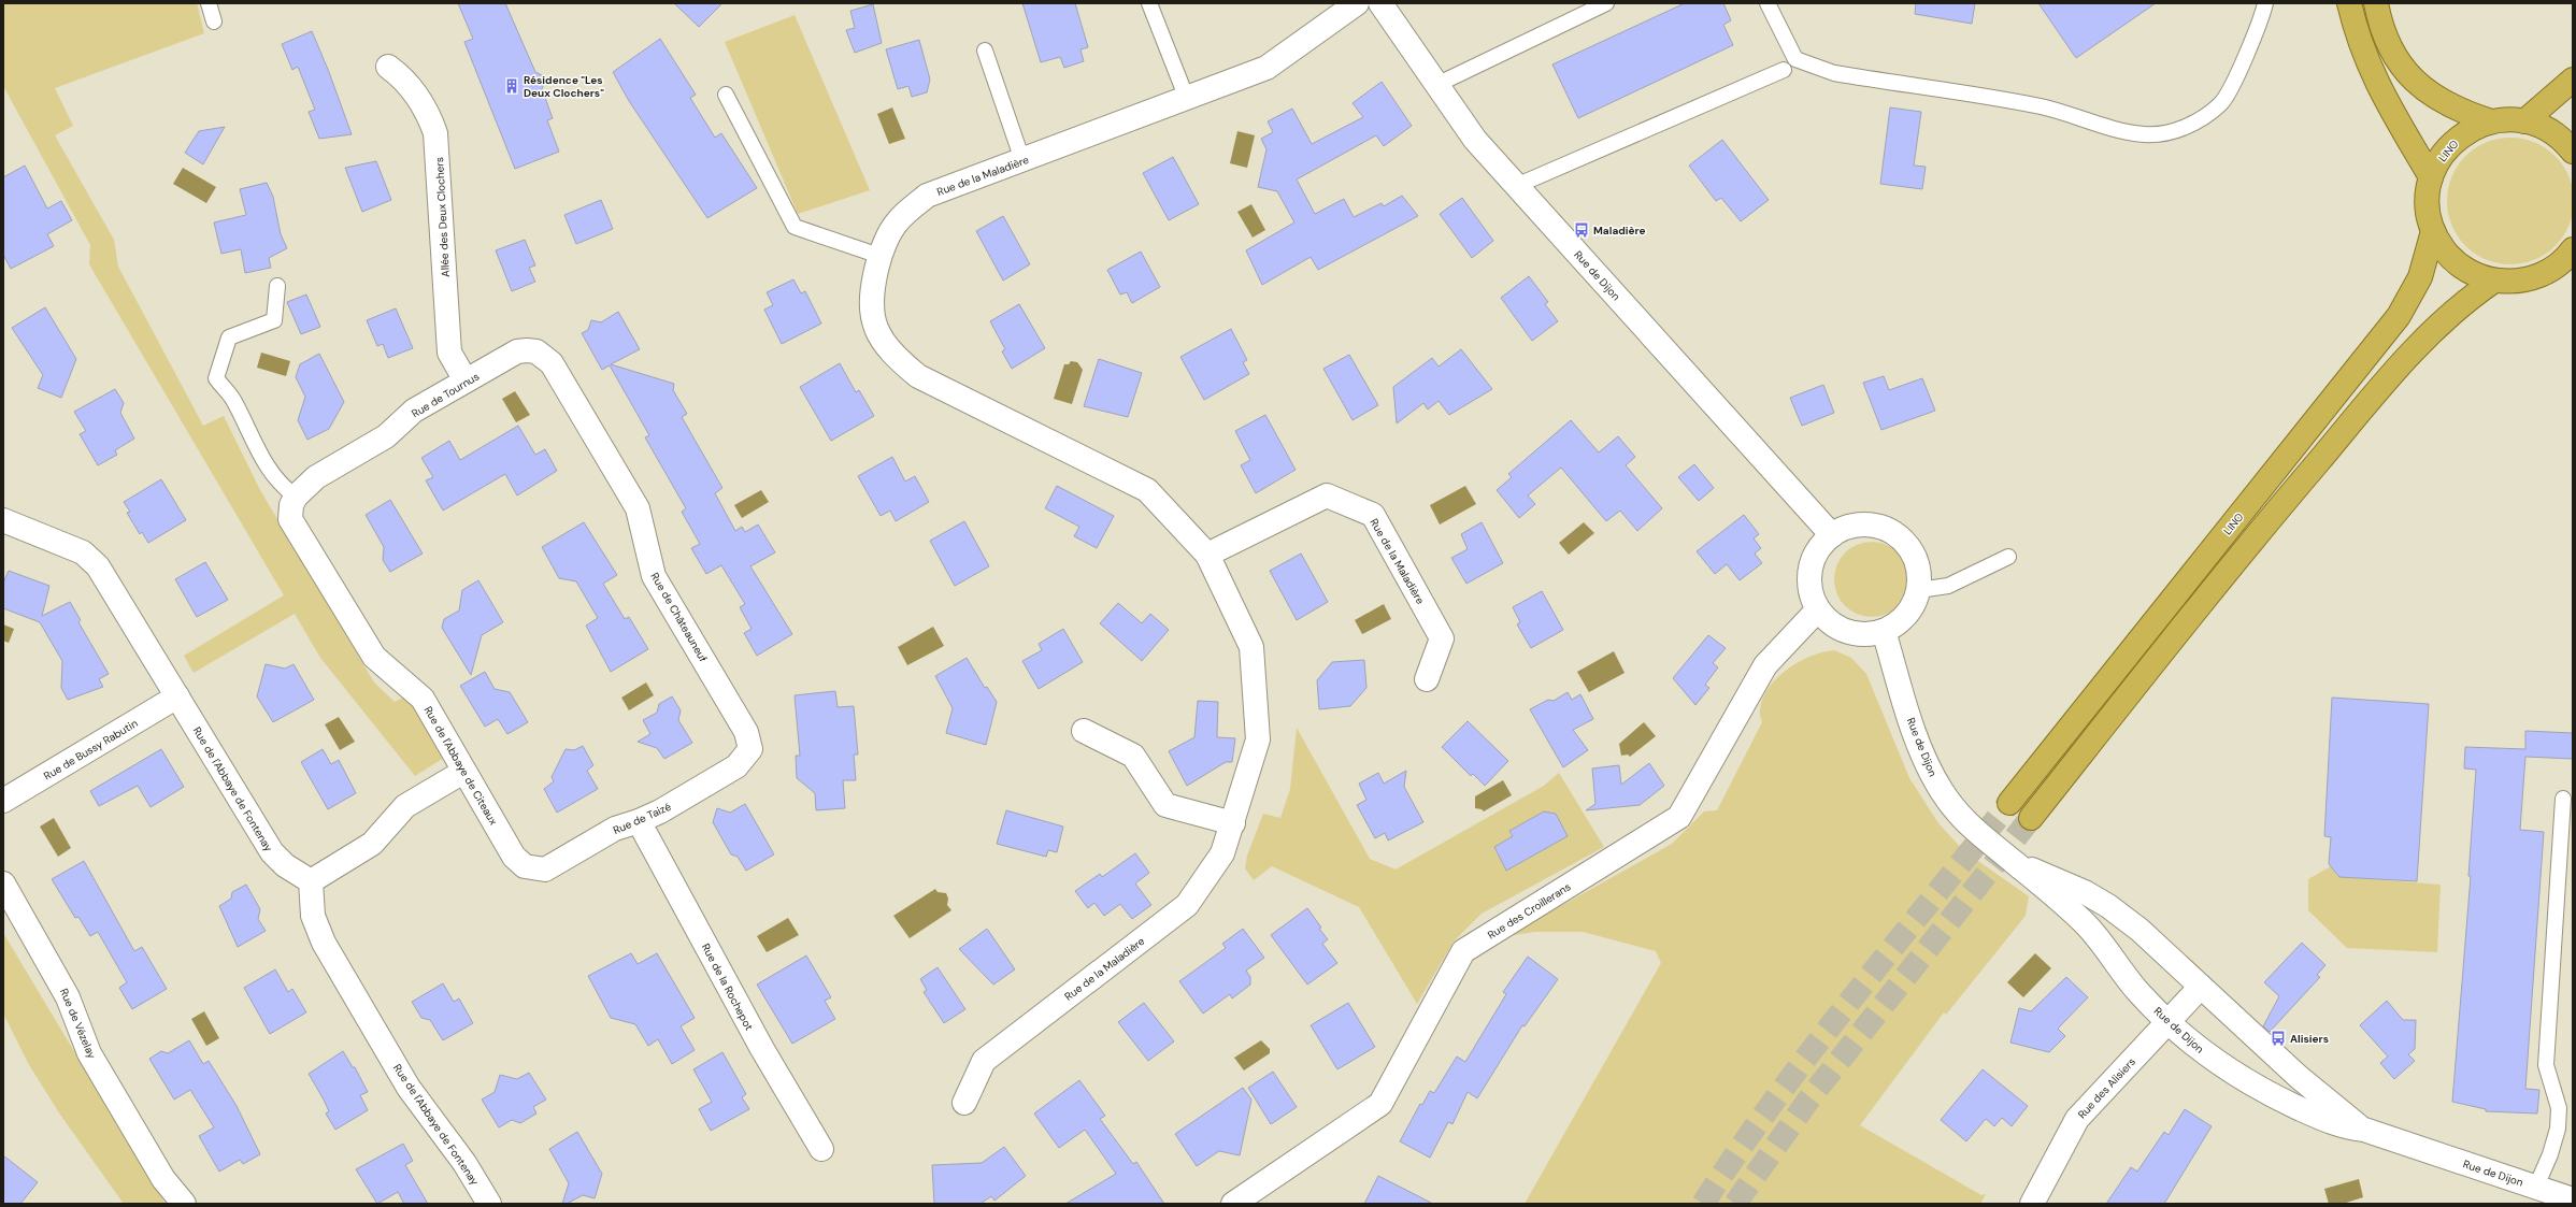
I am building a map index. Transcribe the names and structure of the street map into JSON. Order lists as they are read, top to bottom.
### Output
{
  "streets": {
    "highway": ["LINO"],
    "street": [
      "Rue de la Maladière",
      "Allée des Deux Clochers",
      "Rue de Dijon",
      "Rue de Tournus",
      "Rue de Châteauneuf",
      "Rue de Bussy Rabutin",
      "Rue de l'Abbaye de Citeaux",
      "Rue de l'Abbaye de Fontenay",
      "Rue de Taizé",
      "Rue des Croillerans",
      "Rue de la Rochepot",
      "Rue de Vézelay",
      "Rue des Alisiers"
    ]
  },
  "crossings": [
    ["Allée des Deux Clochers", "Rue de Tournus"],
    ["Rue de Dijon", "Rue des Croillerans"],
    ["Rue de Dijon", "Rue des Alisiers"],
    ["Rue de Tournus", "Rue de Châteauneuf"],
    ["Rue de Tournus", "Rue de l'Abbaye de Citeaux"],
    ["Rue de Châteauneuf", "Rue de Taizé"],
    ["Rue de Bussy Rabutin", "Rue de l'Abbaye de Fontenay"],
    ["Rue de l'Abbaye de Citeaux", "Rue de Taizé"],
    ["Rue de Taizé", "Rue de la Rochepot"]
  ],
  "places": {
    "building": ["Résidence \"Les Deux Clochers\""],
    "bus stop": ["Maladière", "Alisiers"]
  }
}
